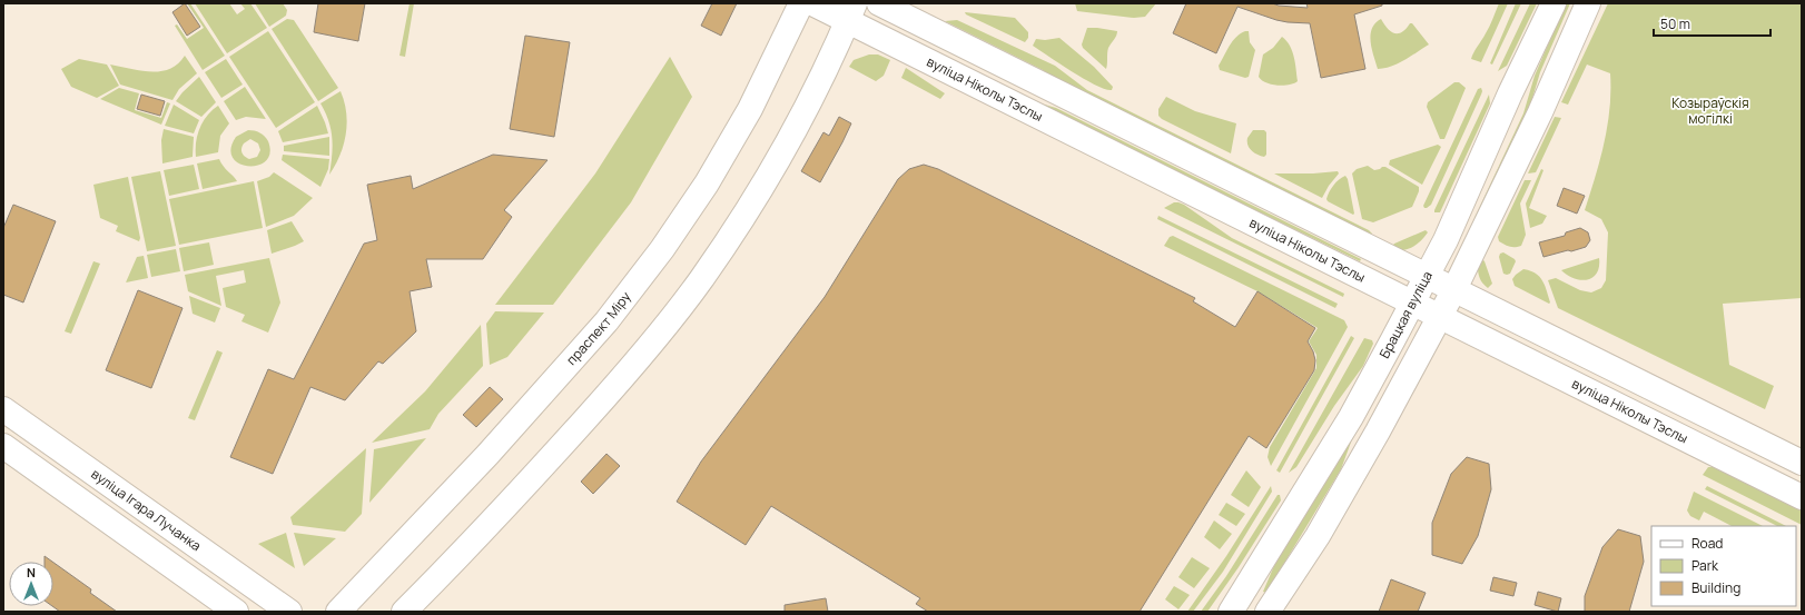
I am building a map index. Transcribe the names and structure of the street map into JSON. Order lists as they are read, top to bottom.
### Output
{
  "streets": {
    "main road": [
      "вуліца Ніколы Тэслы",
      "Брацкая вуліца",
      "праспект Міру",
      "вуліца Ігара Лучанка"
    ]
  },
  "crossings": [
    ["вуліца Ніколы Тэслы", "Брацкая вуліца"]
  ],
  "parks": ["Козыраўскія могілкі"],
  "legend": ["Road", "Park", "Building"],
  "scale_bar": "50 m",
  "north": "top"
}
